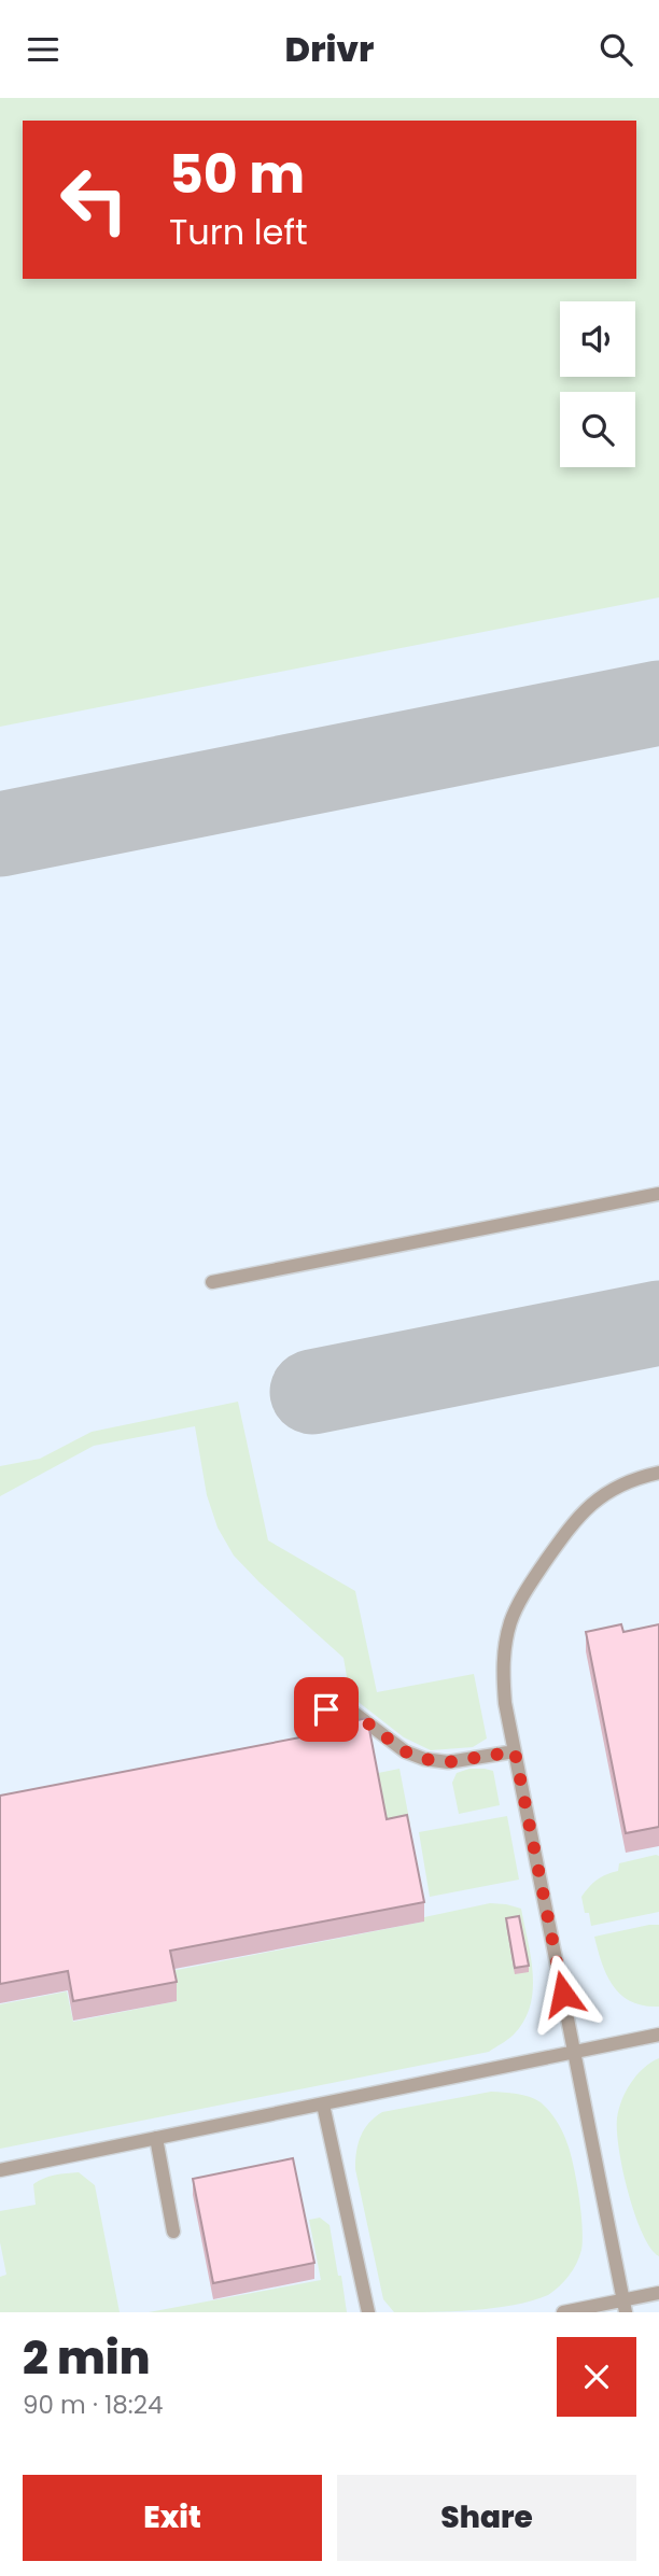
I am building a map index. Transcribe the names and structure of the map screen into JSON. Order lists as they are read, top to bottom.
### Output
{
  "page": {
    "header": "Drivr",
    "turn": ["50 m", "Turn left"],
    "heading": ["2 min", "90 m · 18:24"],
    "buttons": ["Exit", "Share"]
  }
}
